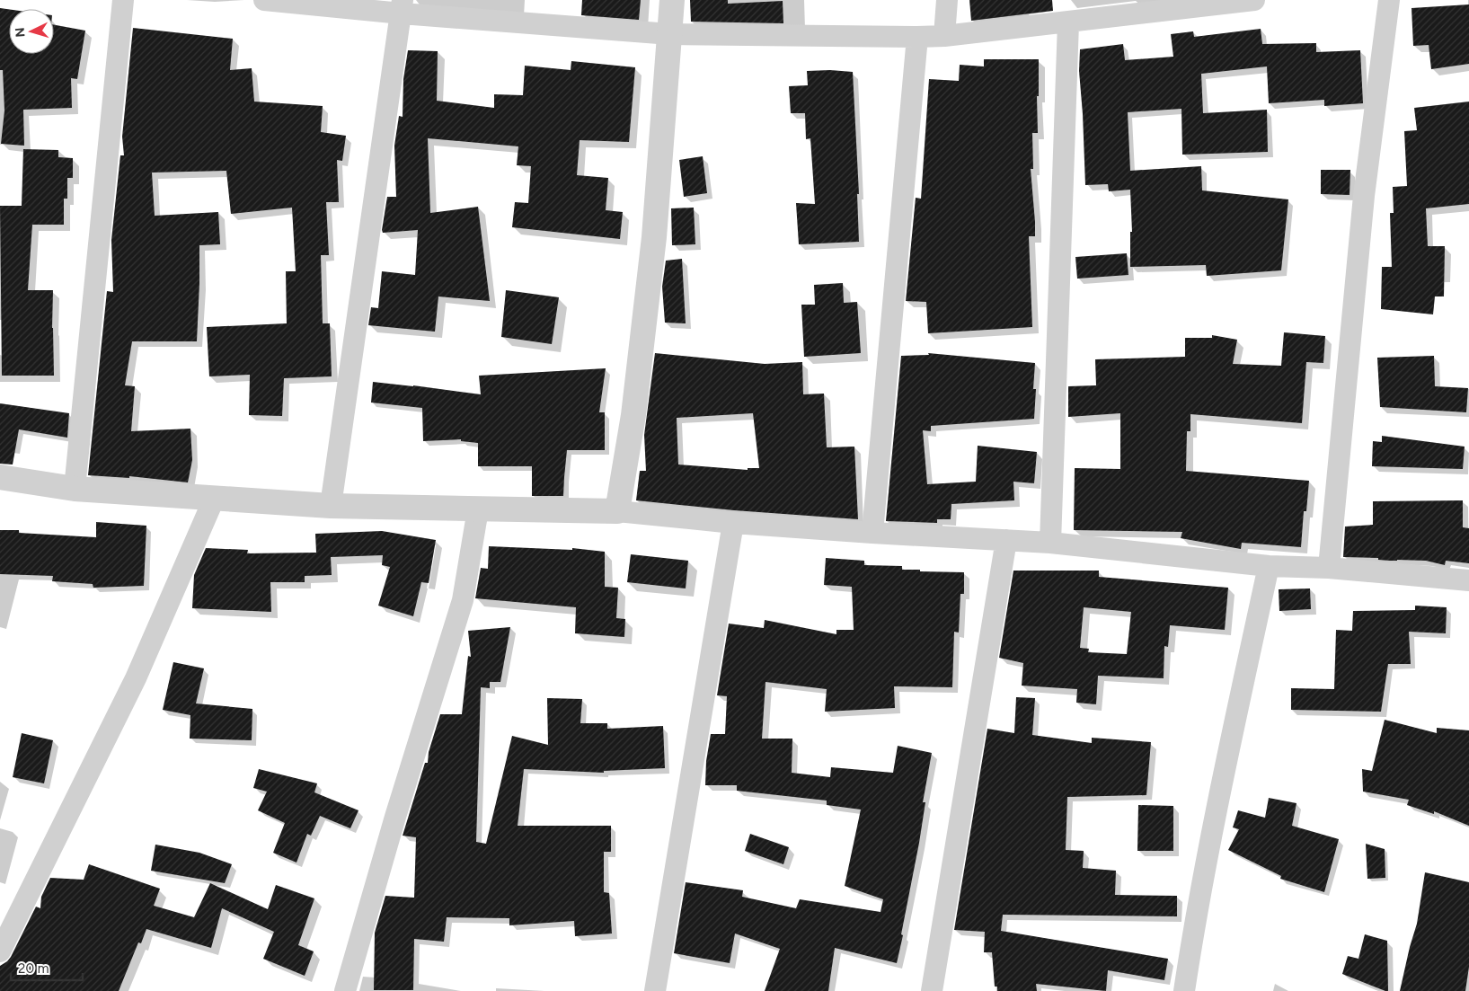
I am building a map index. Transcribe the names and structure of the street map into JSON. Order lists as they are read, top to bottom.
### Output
{
  "scale_bar": "20 m",
  "north": "left"
}
